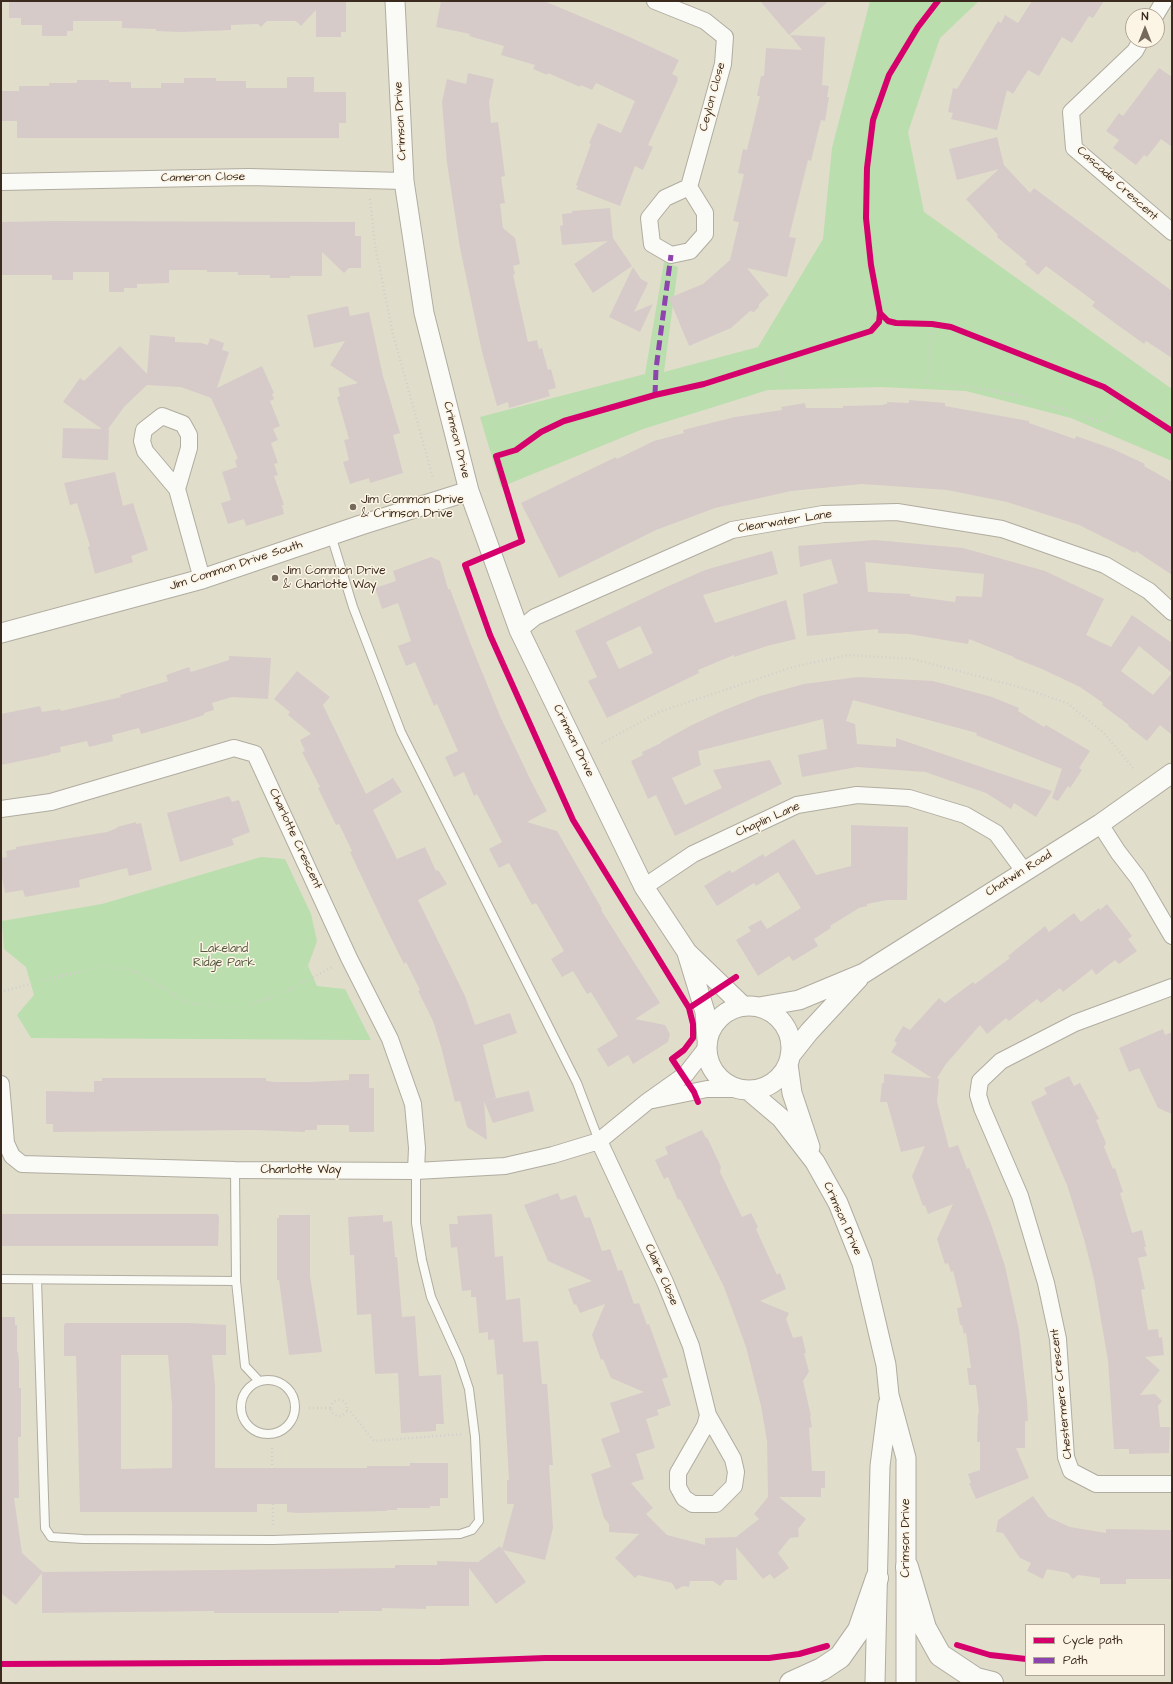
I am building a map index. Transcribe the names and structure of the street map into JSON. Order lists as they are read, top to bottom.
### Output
{
  "streets": {
    "street": [
      "Ceylon Close",
      "Crimson Drive",
      "Cameron Close",
      "Cascade Crescent",
      "Clearwater Lane",
      "Jim Common Drive South",
      "Chaplin Lane",
      "Charlotte Crescent",
      "Chatwin Road",
      "Charlotte Way",
      "Claire Close",
      "Chestermere Crescent"
    ]
  },
  "crossings": [
    ["Crimson Drive", "Cameron Close"],
    ["Crimson Drive", "Clearwater Lane"],
    ["Crimson Drive", "Jim Common Drive South"],
    ["Crimson Drive", "Chaplin Lane"],
    ["Crimson Drive", "Chatwin Road"],
    ["Chaplin Lane", "Chatwin Road"],
    ["Charlotte Crescent", "Charlotte Way"],
    ["Charlotte Way", "Claire Close"]
  ],
  "parks": ["Lakeland Ridge Park"],
  "places": ["Jim Common Drive & Crimson Drive", "Jim Common Drive & Charlotte Way"],
  "legend": ["Cycle path", "Path"],
  "north": "top"
}
